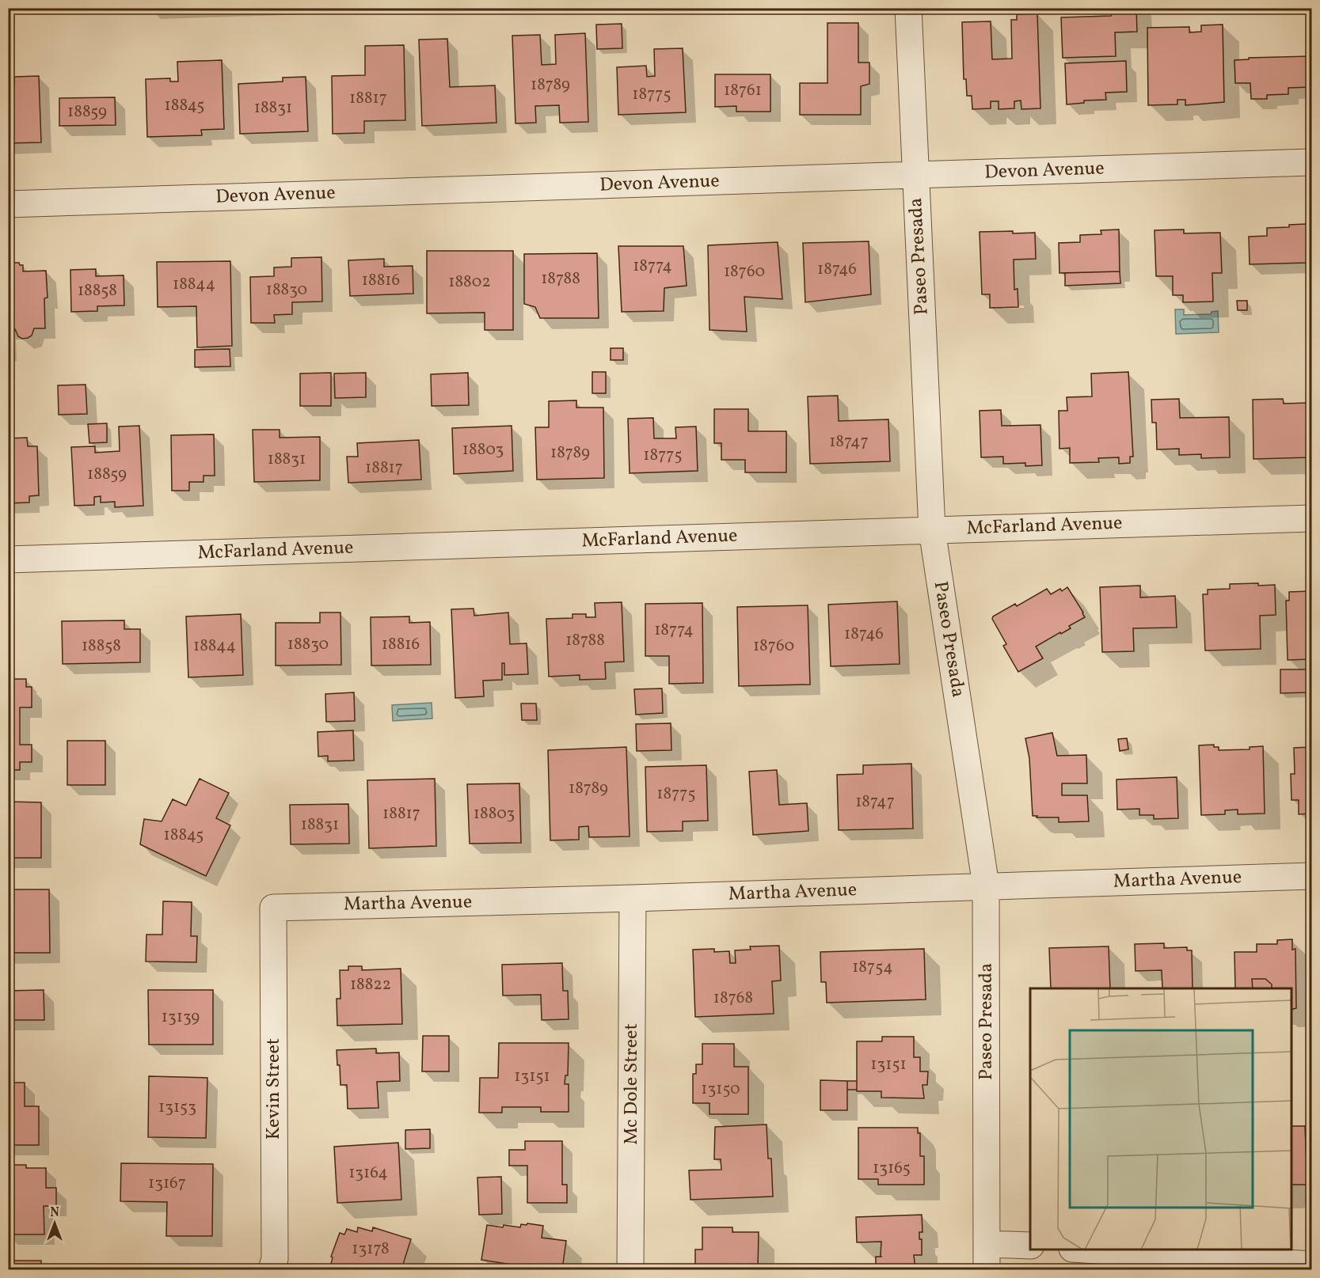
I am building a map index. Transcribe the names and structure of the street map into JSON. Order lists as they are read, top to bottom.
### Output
{
  "streets": {
    "street": [
      "Devon Avenue",
      "Paseo Presada",
      "McFarland Avenue",
      "Martha Avenue",
      "Mc Dole Street",
      "Kevin Street"
    ]
  },
  "crossings": [
    ["Devon Avenue", "Paseo Presada"],
    ["Paseo Presada", "McFarland Avenue"],
    ["Paseo Presada", "Martha Avenue"],
    ["Martha Avenue", "Mc Dole Street"],
    ["Martha Avenue", "Kevin Street"]
  ],
  "house_numbers": [
    "18789",
    "18761",
    "18775",
    "18817",
    "18845",
    "18831",
    "18859",
    "18774",
    "18746",
    "18760",
    "18788",
    "18816",
    "18802",
    "18844",
    "18830",
    "18858",
    "18747",
    "18803",
    "18789",
    "18775",
    "18831",
    "18817",
    "18859",
    "18774",
    "18746",
    "18788",
    "18830",
    "18816",
    "18858",
    "18844",
    "18760",
    "18789",
    "18775",
    "18747",
    "18817",
    "18803",
    "18831",
    "18845",
    "18754",
    "18822",
    "18768",
    "13139",
    "13151",
    "13151",
    "13150",
    "13153",
    "13165",
    "13164",
    "13167",
    "13178"
  ],
  "north": "top"
}
